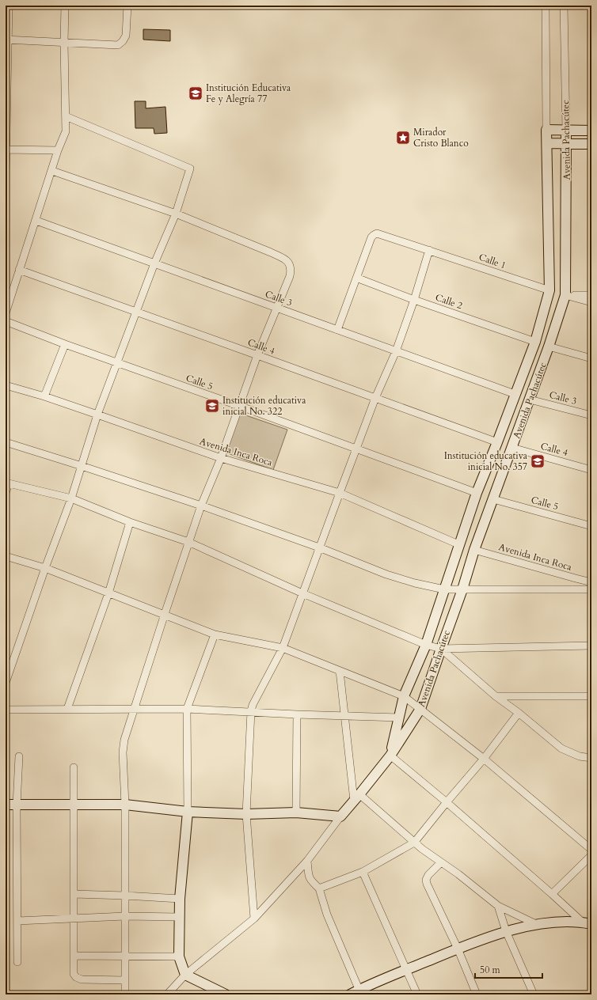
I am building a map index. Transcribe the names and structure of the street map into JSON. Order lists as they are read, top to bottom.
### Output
{
  "streets": {
    "street": [
      "Avenida Pachacútec",
      "Calle 1",
      "Calle 3",
      "Calle 2",
      "Calle 4",
      "Calle 5",
      "Avenida Inca Roca"
    ]
  },
  "crossings": [
    ["Avenida Pachacútec", "Calle 1"],
    ["Avenida Pachacútec", "Calle 3"],
    ["Avenida Pachacútec", "Calle 2"],
    ["Avenida Pachacútec", "Calle 4"],
    ["Avenida Pachacútec", "Calle 5"],
    ["Avenida Pachacútec", "Avenida Inca Roca"],
    ["Calle 1", "Calle 2"]
  ],
  "places": {
    "school or university": ["Institución Educativa Fe y Alegría 77", "Institución educativa inicial No. 322", "Institución educativa inicial No. 357"],
    "place": ["Mirador Cristo Blanco"]
  },
  "scale_bar": "50 m"
}
